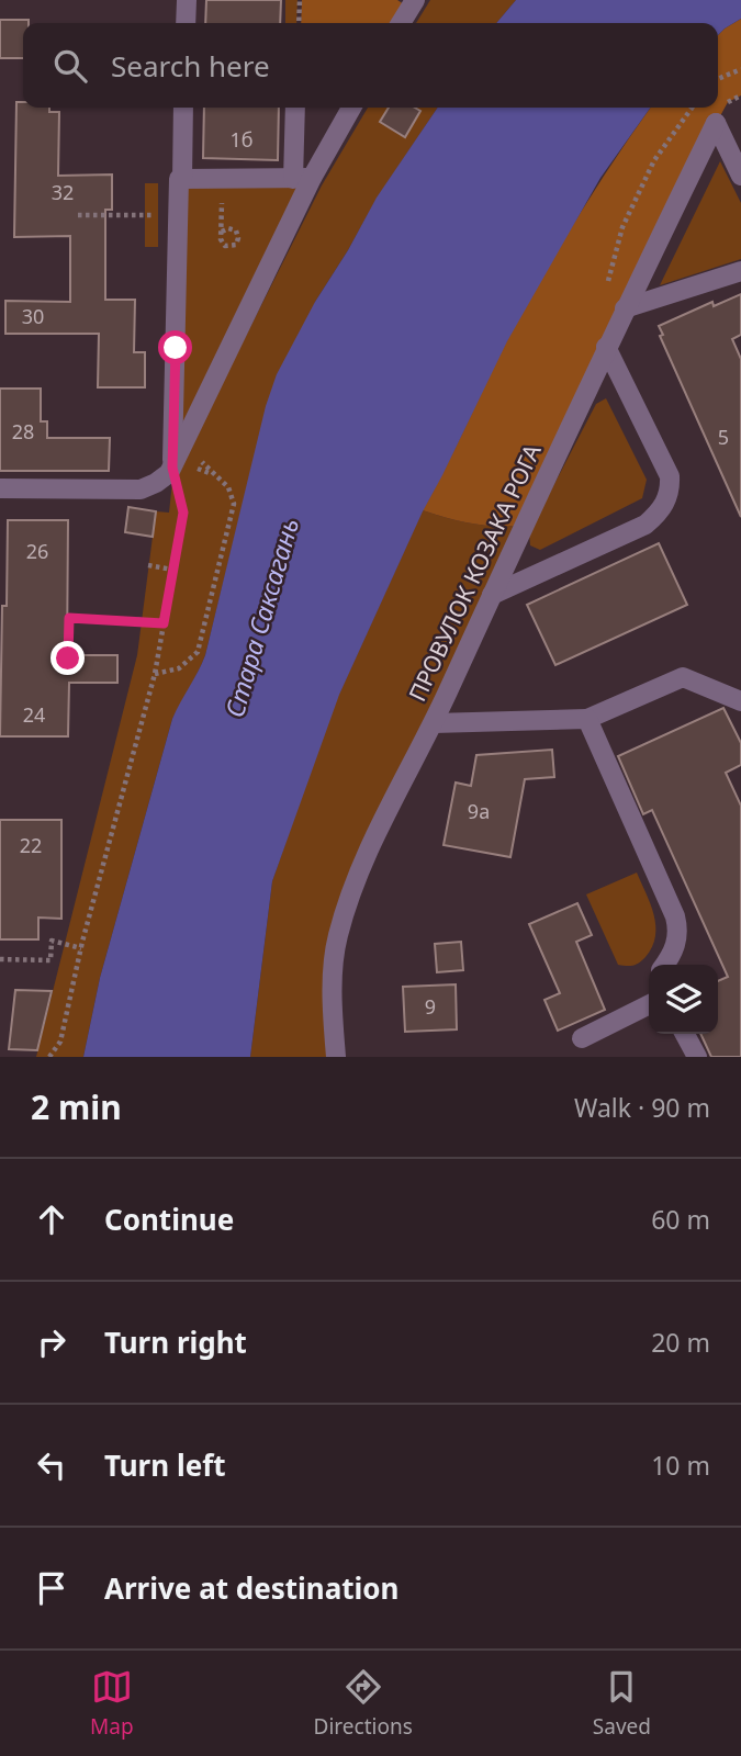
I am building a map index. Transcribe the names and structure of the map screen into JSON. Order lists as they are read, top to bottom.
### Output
{
  "streets": {
    "street": ["ПРОВУЛОК КОЗАКА РОГА"]
  },
  "water": ["Стара Саксагань"],
  "house_numbers": [
    "1б",
    "32",
    "30",
    "28",
    "5",
    "26",
    "24",
    "9а",
    "22",
    "9"
  ],
  "page": {
    "search": "Search here",
    "heading": ["2 min", "Walk · 90 m"],
    "list": [
      ["Continue", "60 m"],
      ["Turn right", "20 m"],
      ["Turn left", "10 m"],
      "Arrive at destination"
    ],
    "nav": ["Map", "Directions", "Saved"]
  }
}
